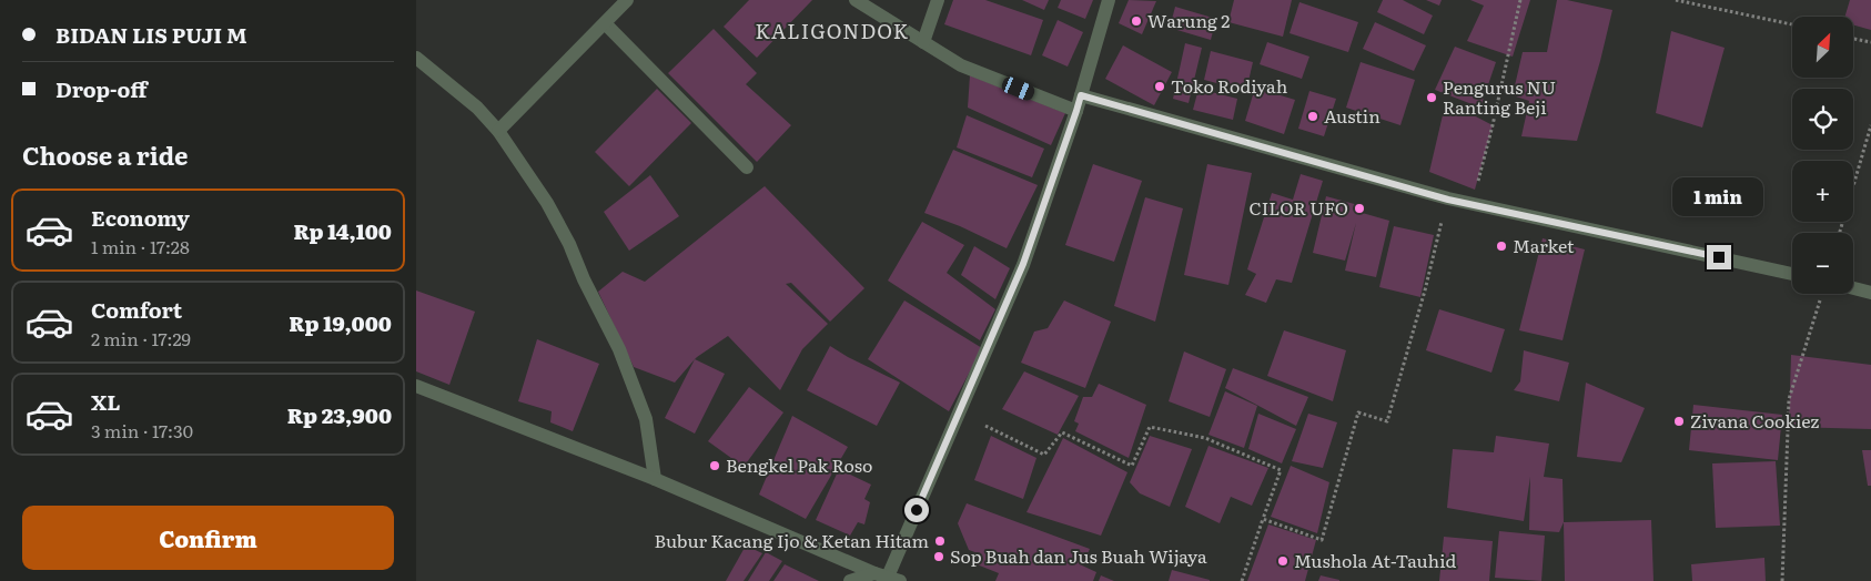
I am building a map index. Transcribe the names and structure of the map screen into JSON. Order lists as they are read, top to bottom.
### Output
{
  "districts": ["KALIGONDOK"],
  "places": [
    "Warung 2",
    "Toko Rodiyah",
    "Pengurus NU Ranting Beji",
    "Austin",
    "CILOR UFO",
    "Market",
    "Zivana Cookiez",
    "Bengkel Pak Roso",
    "Bubur Kacang Ijo & Ketan Hitam",
    "Sop Buah dan Jus Buah Wijaya",
    "Mushola At-Tauhid"
  ],
  "north": "top right",
  "page": {
    "banner": ["BIDAN LIS PUJI M", "Drop-off"],
    "map_buttons": ["+", "−"],
    "heading": "Choose a ride",
    "bubble": "1 min",
    "list": [
      {
        "name": "Economy",
        "note": "1 min · 17:28",
        "value": "Rp 14,100"
      },
      {
        "name": "Comfort",
        "note": "2 min · 17:29",
        "value": "Rp 19,000"
      },
      {
        "name": "XL",
        "note": "3 min · 17:30",
        "value": "Rp 23,900"
      }
    ],
    "buttons": "Confirm"
  }
}
